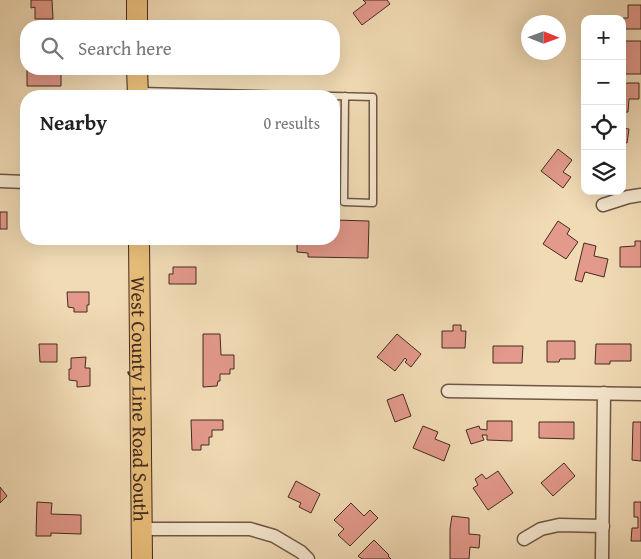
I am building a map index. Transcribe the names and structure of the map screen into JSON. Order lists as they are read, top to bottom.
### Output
{
  "streets": {
    "main road": ["West County Line Road South"]
  },
  "north": "right",
  "page": {
    "map_buttons": ["+", "−"],
    "search": "Search here",
    "heading": ["Nearby", "0 results"]
  }
}
